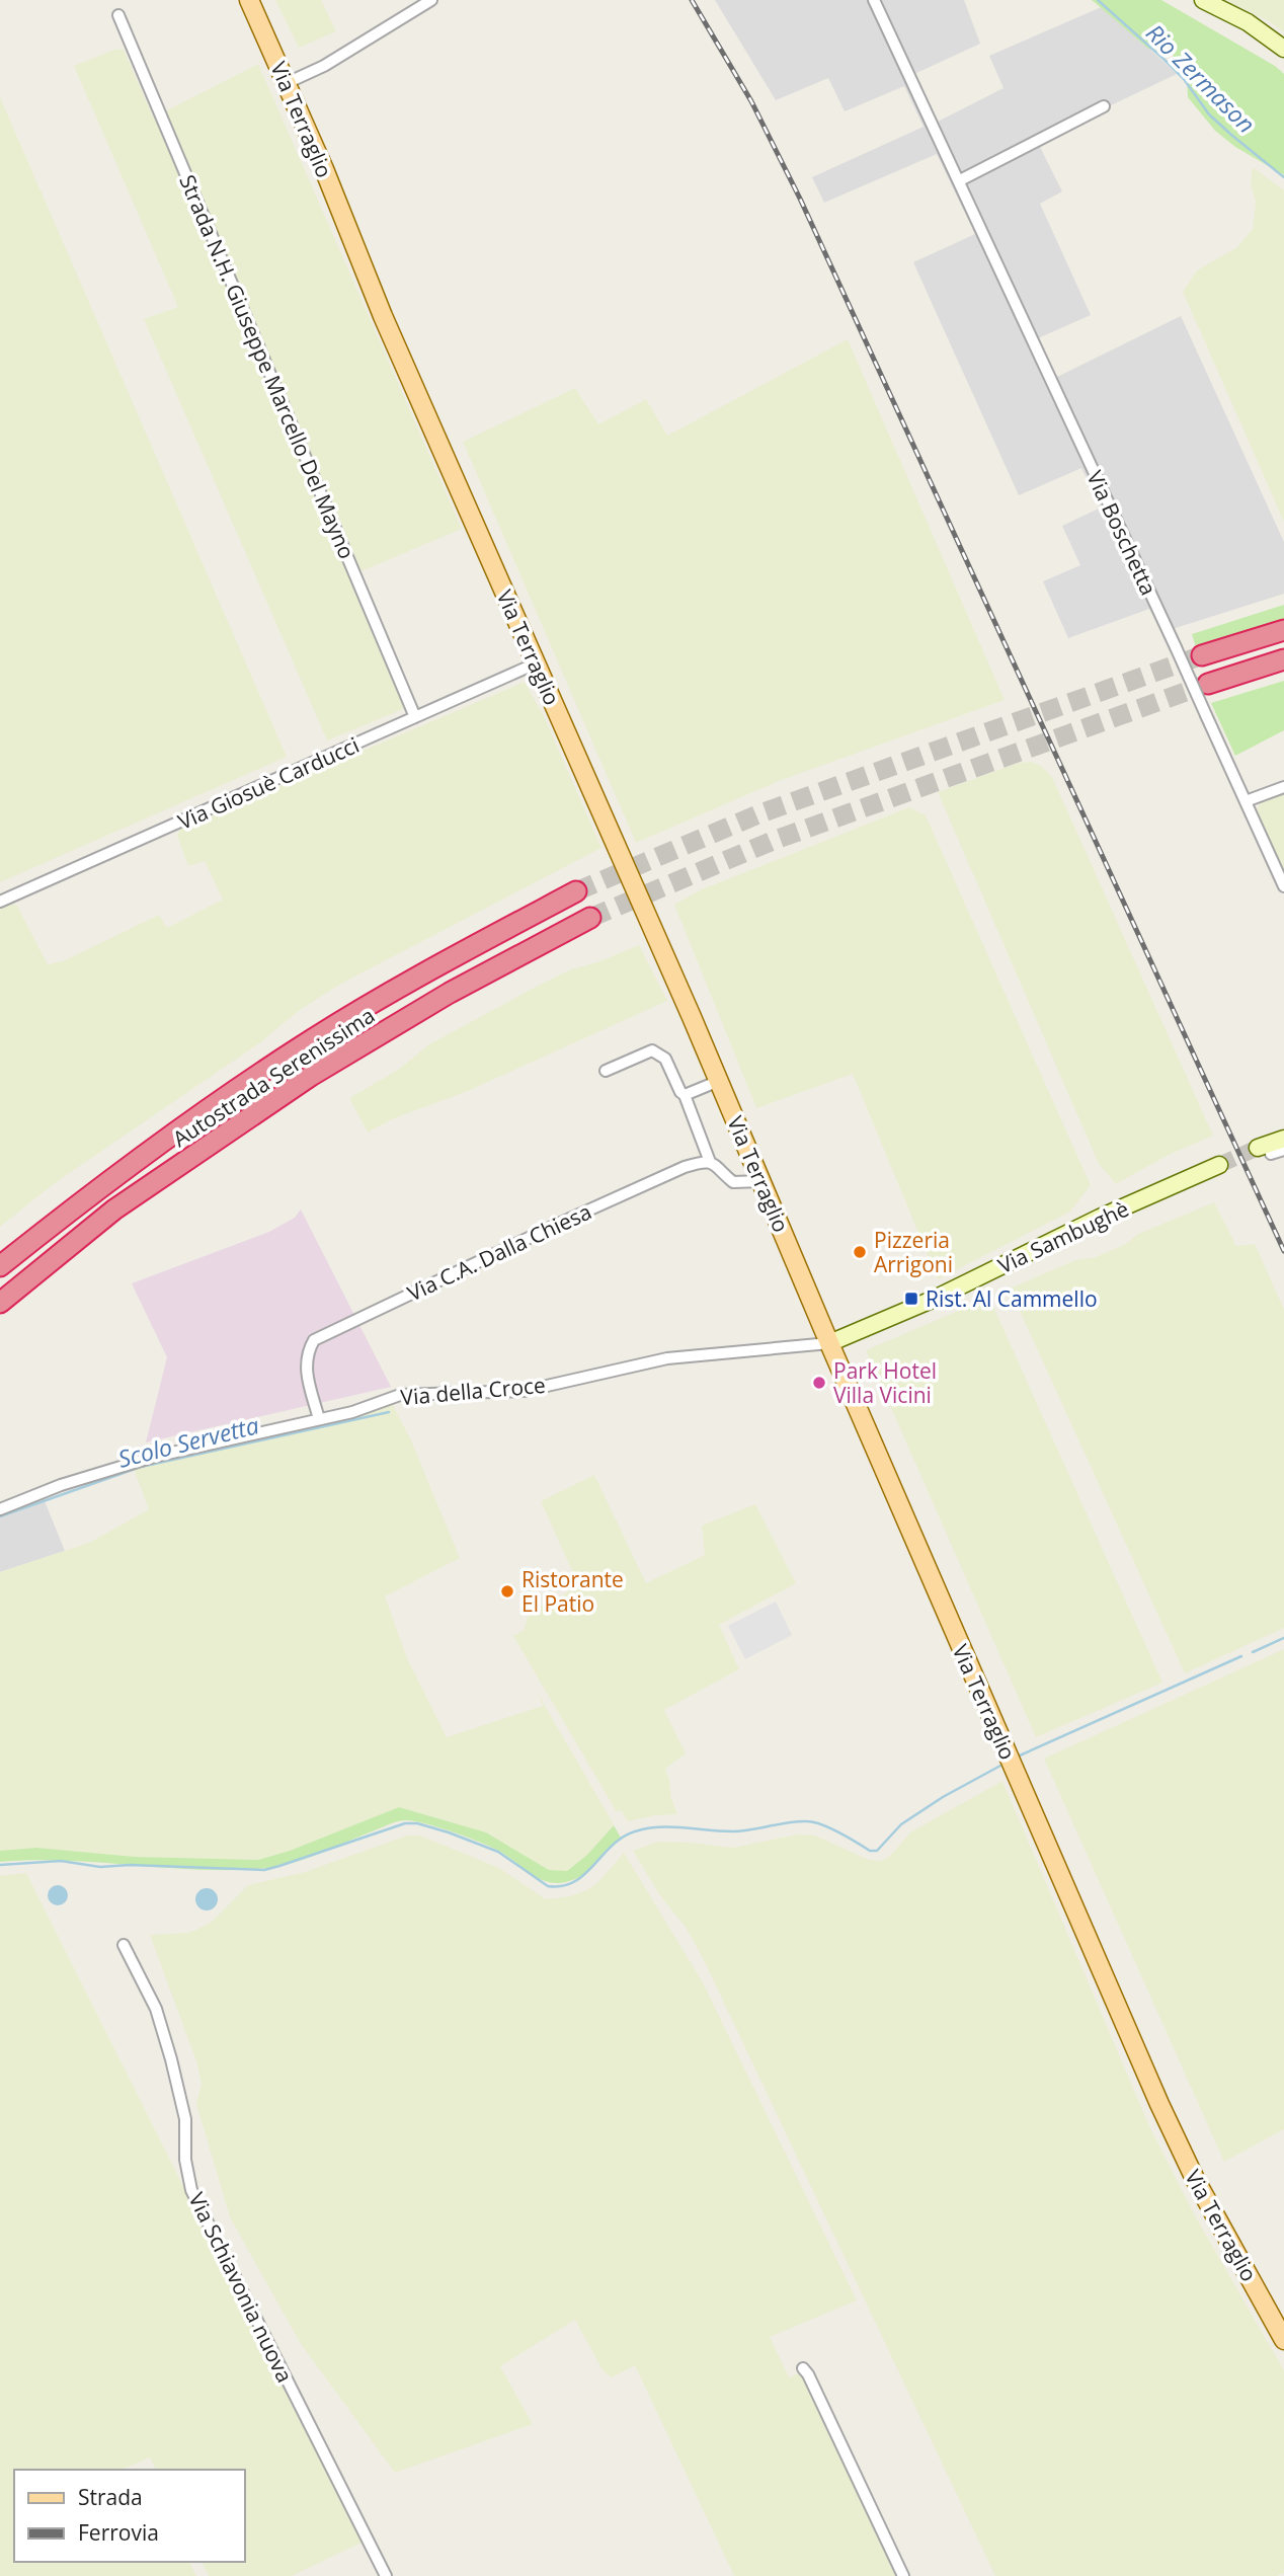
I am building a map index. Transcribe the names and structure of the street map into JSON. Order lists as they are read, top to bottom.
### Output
{
  "streets": {
    "highway": ["Autostrada Serenissima"],
    "main road": ["Via Terraglio"],
    "street": [
      "Strada N.H. Giuseppe Marcello Del Mayno",
      "Via Boschetta",
      "Via Giosuè Carducci",
      "Via Sambughè",
      "Via C.A. Dalla Chiesa",
      "Via della Croce",
      "Via Schiavonia nuova"
    ]
  },
  "crossings": [
    ["Via Terraglio", "Via Giosuè Carducci"],
    ["Via Terraglio", "Via Sambughè"],
    ["Via Terraglio", "Via della Croce"],
    ["Strada N.H. Giuseppe Marcello Del Mayno", "Via Giosuè Carducci"],
    ["Via Sambughè", "Via della Croce"],
    ["Via C.A. Dalla Chiesa", "Via della Croce"]
  ],
  "water": ["Rio Zermason", "Scolo Servetta"],
  "places": {
    "other": ["Pizzeria Arrigoni", "Park Hotel Villa Vicini", "Ristorante El Patio"],
    "transit": ["Rist. Al Cammello"]
  },
  "legend": ["Strada", "Ferrovia"]
}
